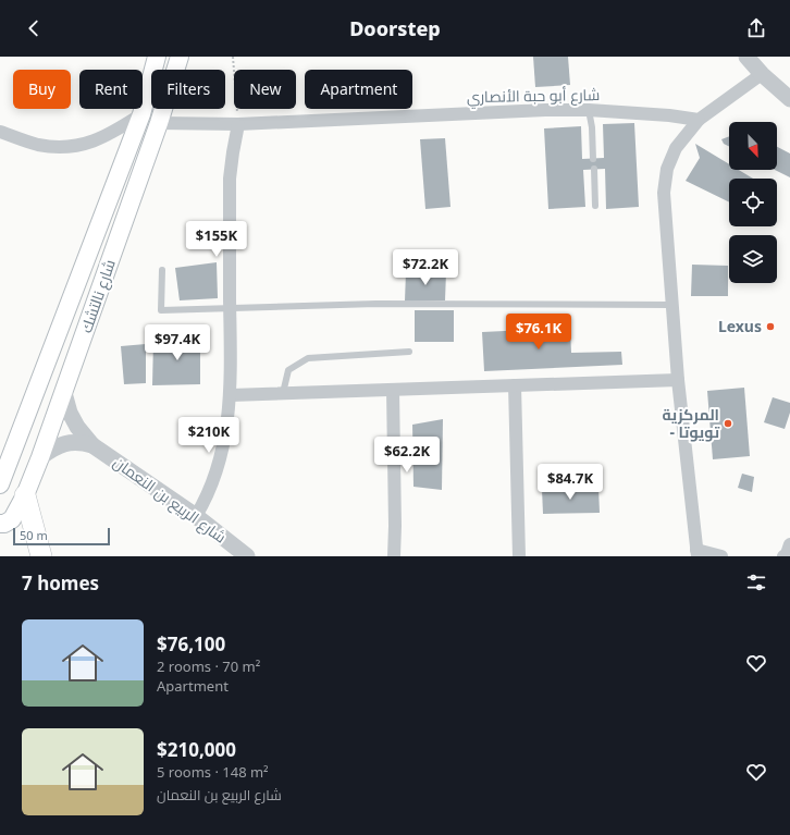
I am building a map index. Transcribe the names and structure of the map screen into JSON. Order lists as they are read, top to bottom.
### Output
{
  "streets": {
    "main road": ["شارع نالتشك"],
    "street": ["شارع أبو حبة الأنصاري", "شارع الربيع بن النعمان"]
  },
  "crossings": [
    ["شارع أبو حبة الأنصاري", "شارع نالتشك"],
    ["شارع نالتشك", "شارع الربيع بن النعمان"]
  ],
  "places": ["Lexus", "المركزية - تويوتا"],
  "scale_bar": "50 m",
  "north": "bottom right",
  "page": {
    "header": "Doorstep",
    "chip": [
      "Buy",
      "Rent",
      "Filters",
      "New",
      "Apartment"
    ],
    "price": [
      "$155K",
      "$72.2K",
      "$76.1K",
      "$97.4K",
      "$210K",
      "$62.2K",
      "$84.7K"
    ],
    "scale": "50 m",
    "heading": "7 homes",
    "list": [
      {
        "name": "$76,100",
        "note": "2 rooms · 70 m² · Apartment"
      },
      {
        "name": "$210,000",
        "note": "5 rooms · 148 m² · شارع الربيع بن النعمان"
      }
    ]
  }
}
